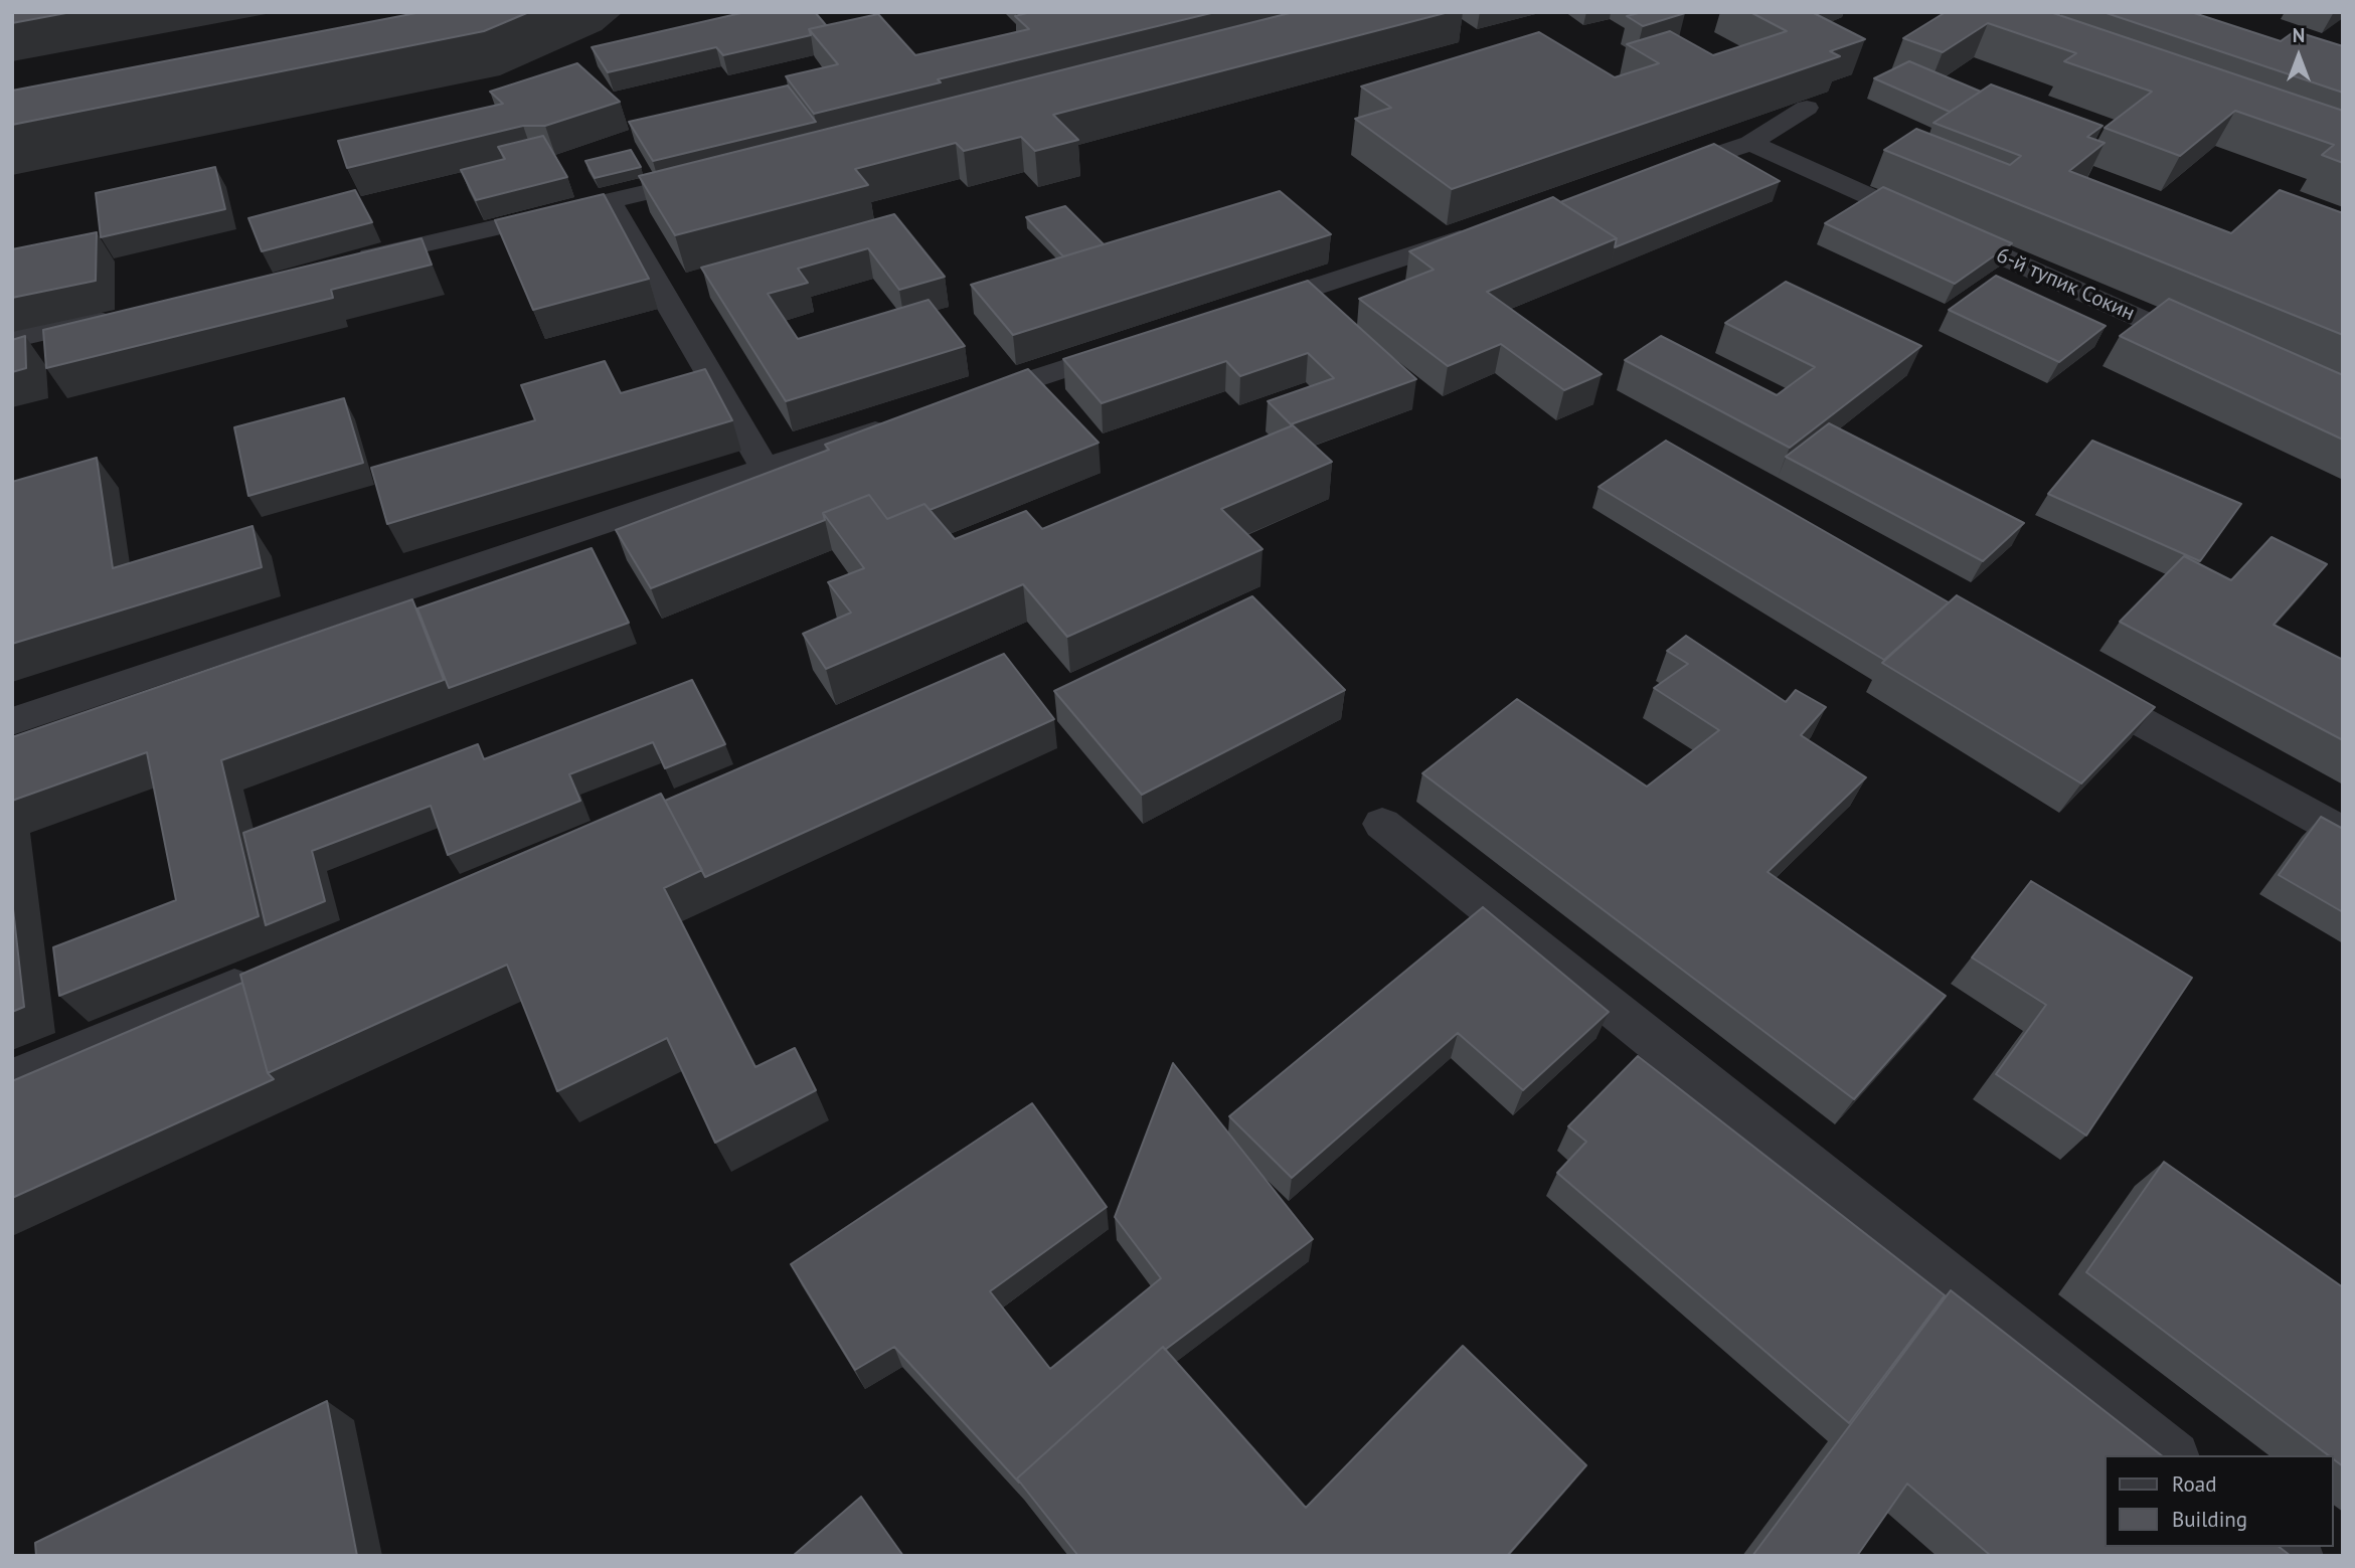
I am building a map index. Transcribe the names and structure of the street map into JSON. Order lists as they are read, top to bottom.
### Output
{
  "streets": {
    "street": ["6-й тупик Сокин"]
  },
  "legend": ["Road", "Building"],
  "north": "top"
}
